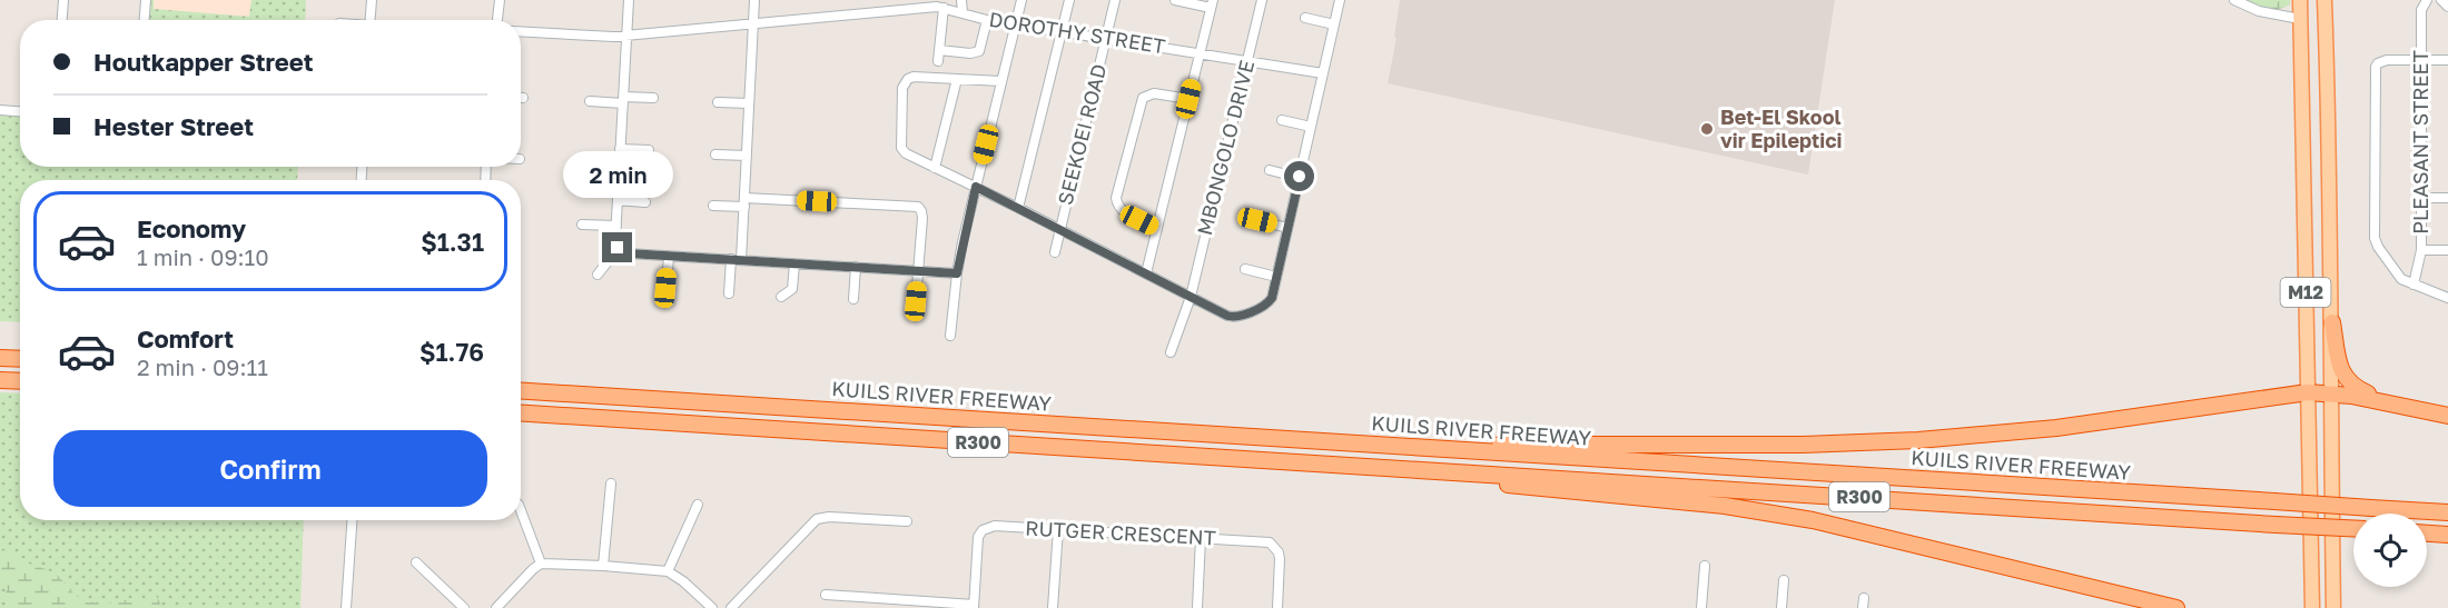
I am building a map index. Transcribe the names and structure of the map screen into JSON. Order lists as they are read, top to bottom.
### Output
{
  "streets": {
    "highway": ["KUILS RIVER FREEWAY", "R300"],
    "main road": ["M12"],
    "street": [
      "DOROTHY STREET",
      "SEEKOEI ROAD",
      "PLEASANT STREET",
      "MBONGOLO DRIVE",
      "RUTGER CRESCENT"
    ]
  },
  "crossings": [
    ["DOROTHY STREET", "SEEKOEI ROAD"],
    ["DOROTHY STREET", "MBONGOLO DRIVE"]
  ],
  "places": ["Bet-El Skool vir Epileptici"],
  "page": {
    "banner": ["Houtkapper Street", "Hester Street"],
    "bubble": "2 min",
    "list": [
      {
        "name": "Economy",
        "note": "1 min · 09:10",
        "value": "$1.31"
      },
      {
        "name": "Comfort",
        "note": "2 min · 09:11",
        "value": "$1.76"
      }
    ],
    "buttons": "Confirm"
  }
}
